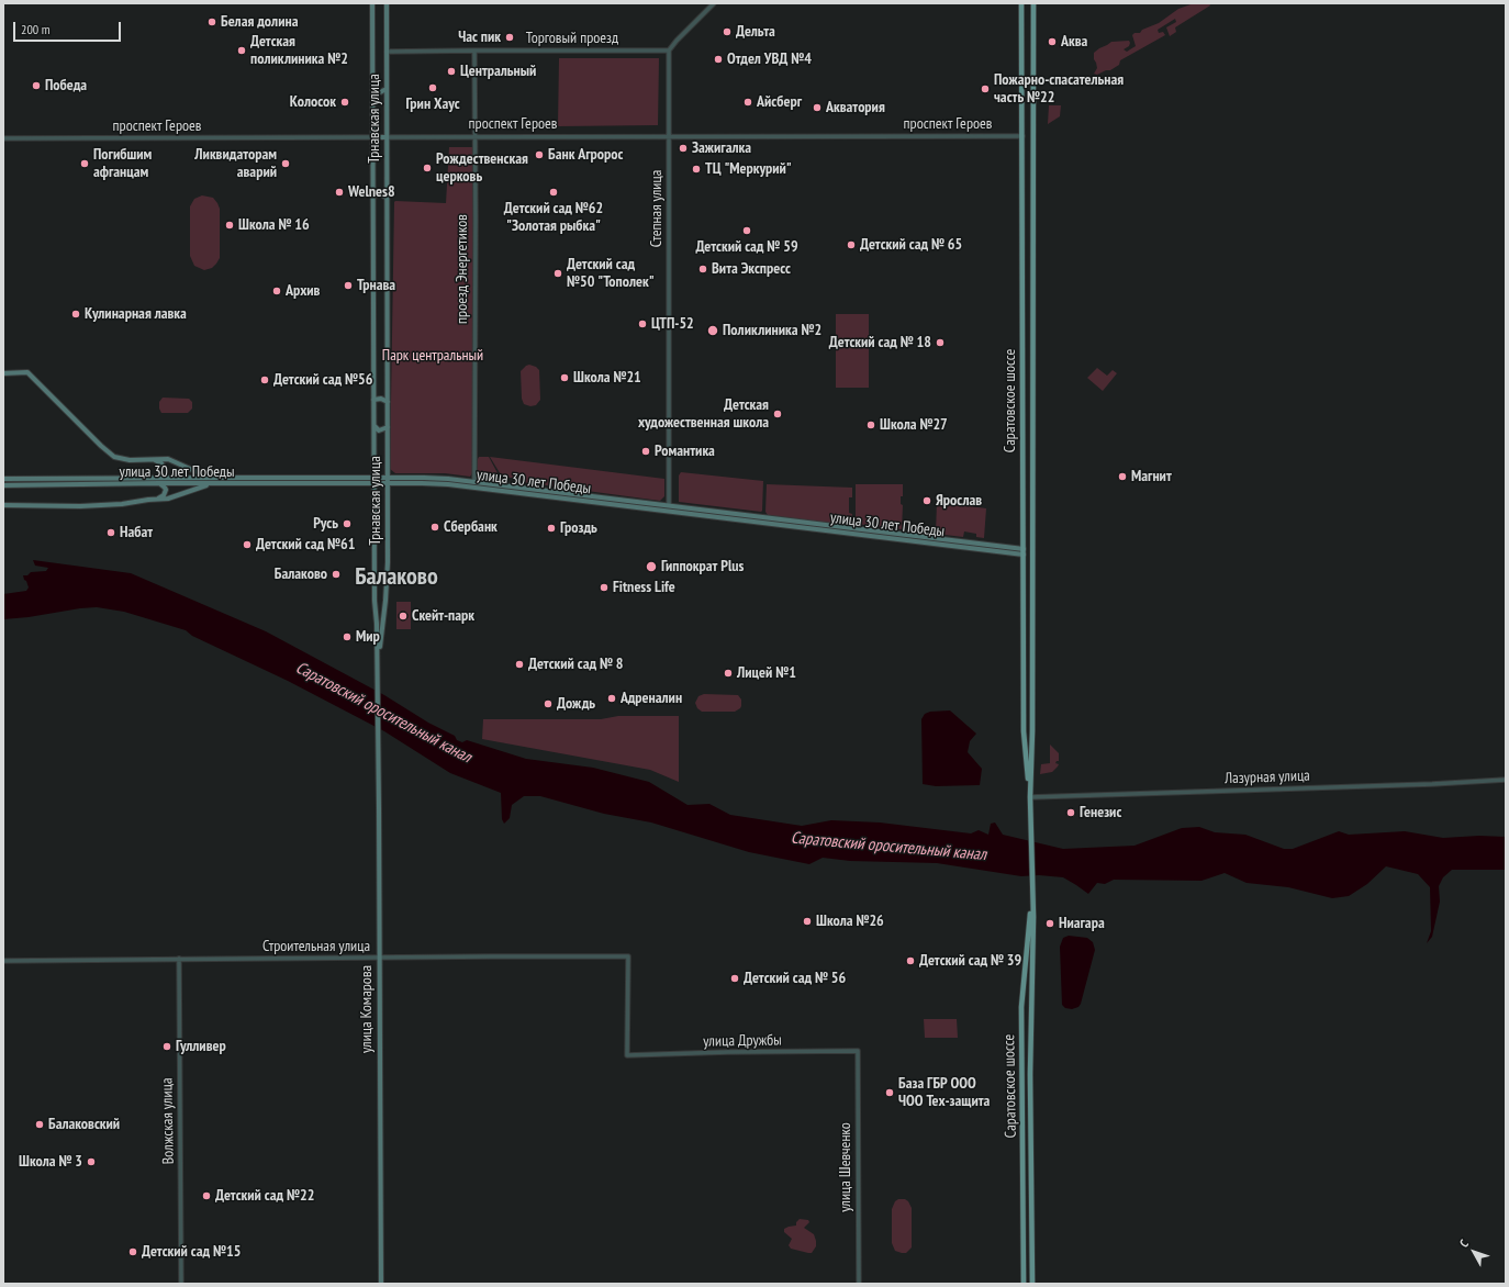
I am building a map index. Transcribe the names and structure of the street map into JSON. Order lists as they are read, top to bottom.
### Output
{
  "streets": {
    "main road": [
      "Трнавская улица",
      "проспект Героев",
      "проезд Энергетиков",
      "Саратовское шоссе",
      "улица 30 лет Победы",
      "улица Комарова"
    ],
    "street": [
      "Торговый проезд",
      "Степная улица",
      "Лазурная улица",
      "Строительная улица",
      "улица Дружбы",
      "Волжская улица",
      "улица Шевченко"
    ]
  },
  "crossings": [
    ["Торговый проезд", "Трнавская улица"],
    ["Торговый проезд", "Степная улица"],
    ["Торговый проезд", "проезд Энергетиков"],
    ["Трнавская улица", "проспект Героев"],
    ["Трнавская улица", "улица 30 лет Победы"],
    ["Трнавская улица", "улица Комарова"],
    ["проспект Героев", "Степная улица"],
    ["проспект Героев", "проезд Энергетиков"],
    ["проспект Героев", "Саратовское шоссе"],
    ["Степная улица", "улица 30 лет Победы"],
    ["проезд Энергетиков", "улица 30 лет Победы"],
    ["Саратовское шоссе", "Лазурная улица"],
    ["Строительная улица", "улица Комарова"],
    ["Строительная улица", "улица Дружбы"],
    ["Строительная улица", "Волжская улица"],
    ["улица Дружбы", "улица Шевченко"]
  ],
  "districts": ["Балаково"],
  "water": ["Саратовский оросительный канал"],
  "parks": ["Парк центральный"],
  "places": [
    "Белая долина",
    "Дельта",
    "Час пик",
    "Аква",
    "Детская поликлиника №2",
    "Отдел УВД №4",
    "Центральный",
    "Победа",
    "Грин Хаус",
    "Пожарно-спасательная часть №22",
    "Колосок",
    "Айсберг",
    "Акватория",
    "Зажигалка",
    "Банк Агророс",
    "Погибшим афганцам",
    "Ликвидаторам аварий",
    "Рождественская церковь",
    "ТЦ \"Меркурий\"",
    "Welnes8",
    "Детский сад №62 \"Золотая рыбка\"",
    "Школа № 16",
    "Детский сад № 59",
    "Детский сад № 65",
    "Вита Экспресс",
    "Детский сад №50 \"Тополек\"",
    "Трнава",
    "Архив",
    "Кулинарная лавка",
    "ЦТП-52",
    "Поликлиника №2",
    "Детский сад № 18",
    "Школа №21",
    "Детский сад №56",
    "Детская художественная школа",
    "Школа №27",
    "Романтика",
    "Магнит",
    "Ярослав",
    "Русь",
    "Сбербанк",
    "Гроздь",
    "Набат",
    "Детский сад №61",
    "Гиппократ Plus",
    "Балаково",
    "Fitness Life",
    "Скейт-парк",
    "Мир",
    "Детский сад № 8",
    "Лицей №1",
    "Адреналин",
    "Дождь",
    "Генезис",
    "Школа №26",
    "Ниагара",
    "Детский сад № 39",
    "Детский сад № 56",
    "Гулливер",
    "База ГБР ООО ЧОО Тех-защита",
    "Балаковский",
    "Школа № 3",
    "Детский сад №22",
    "Детский сад №15"
  ],
  "scale_bar": "200 m",
  "north": "top left"
}
